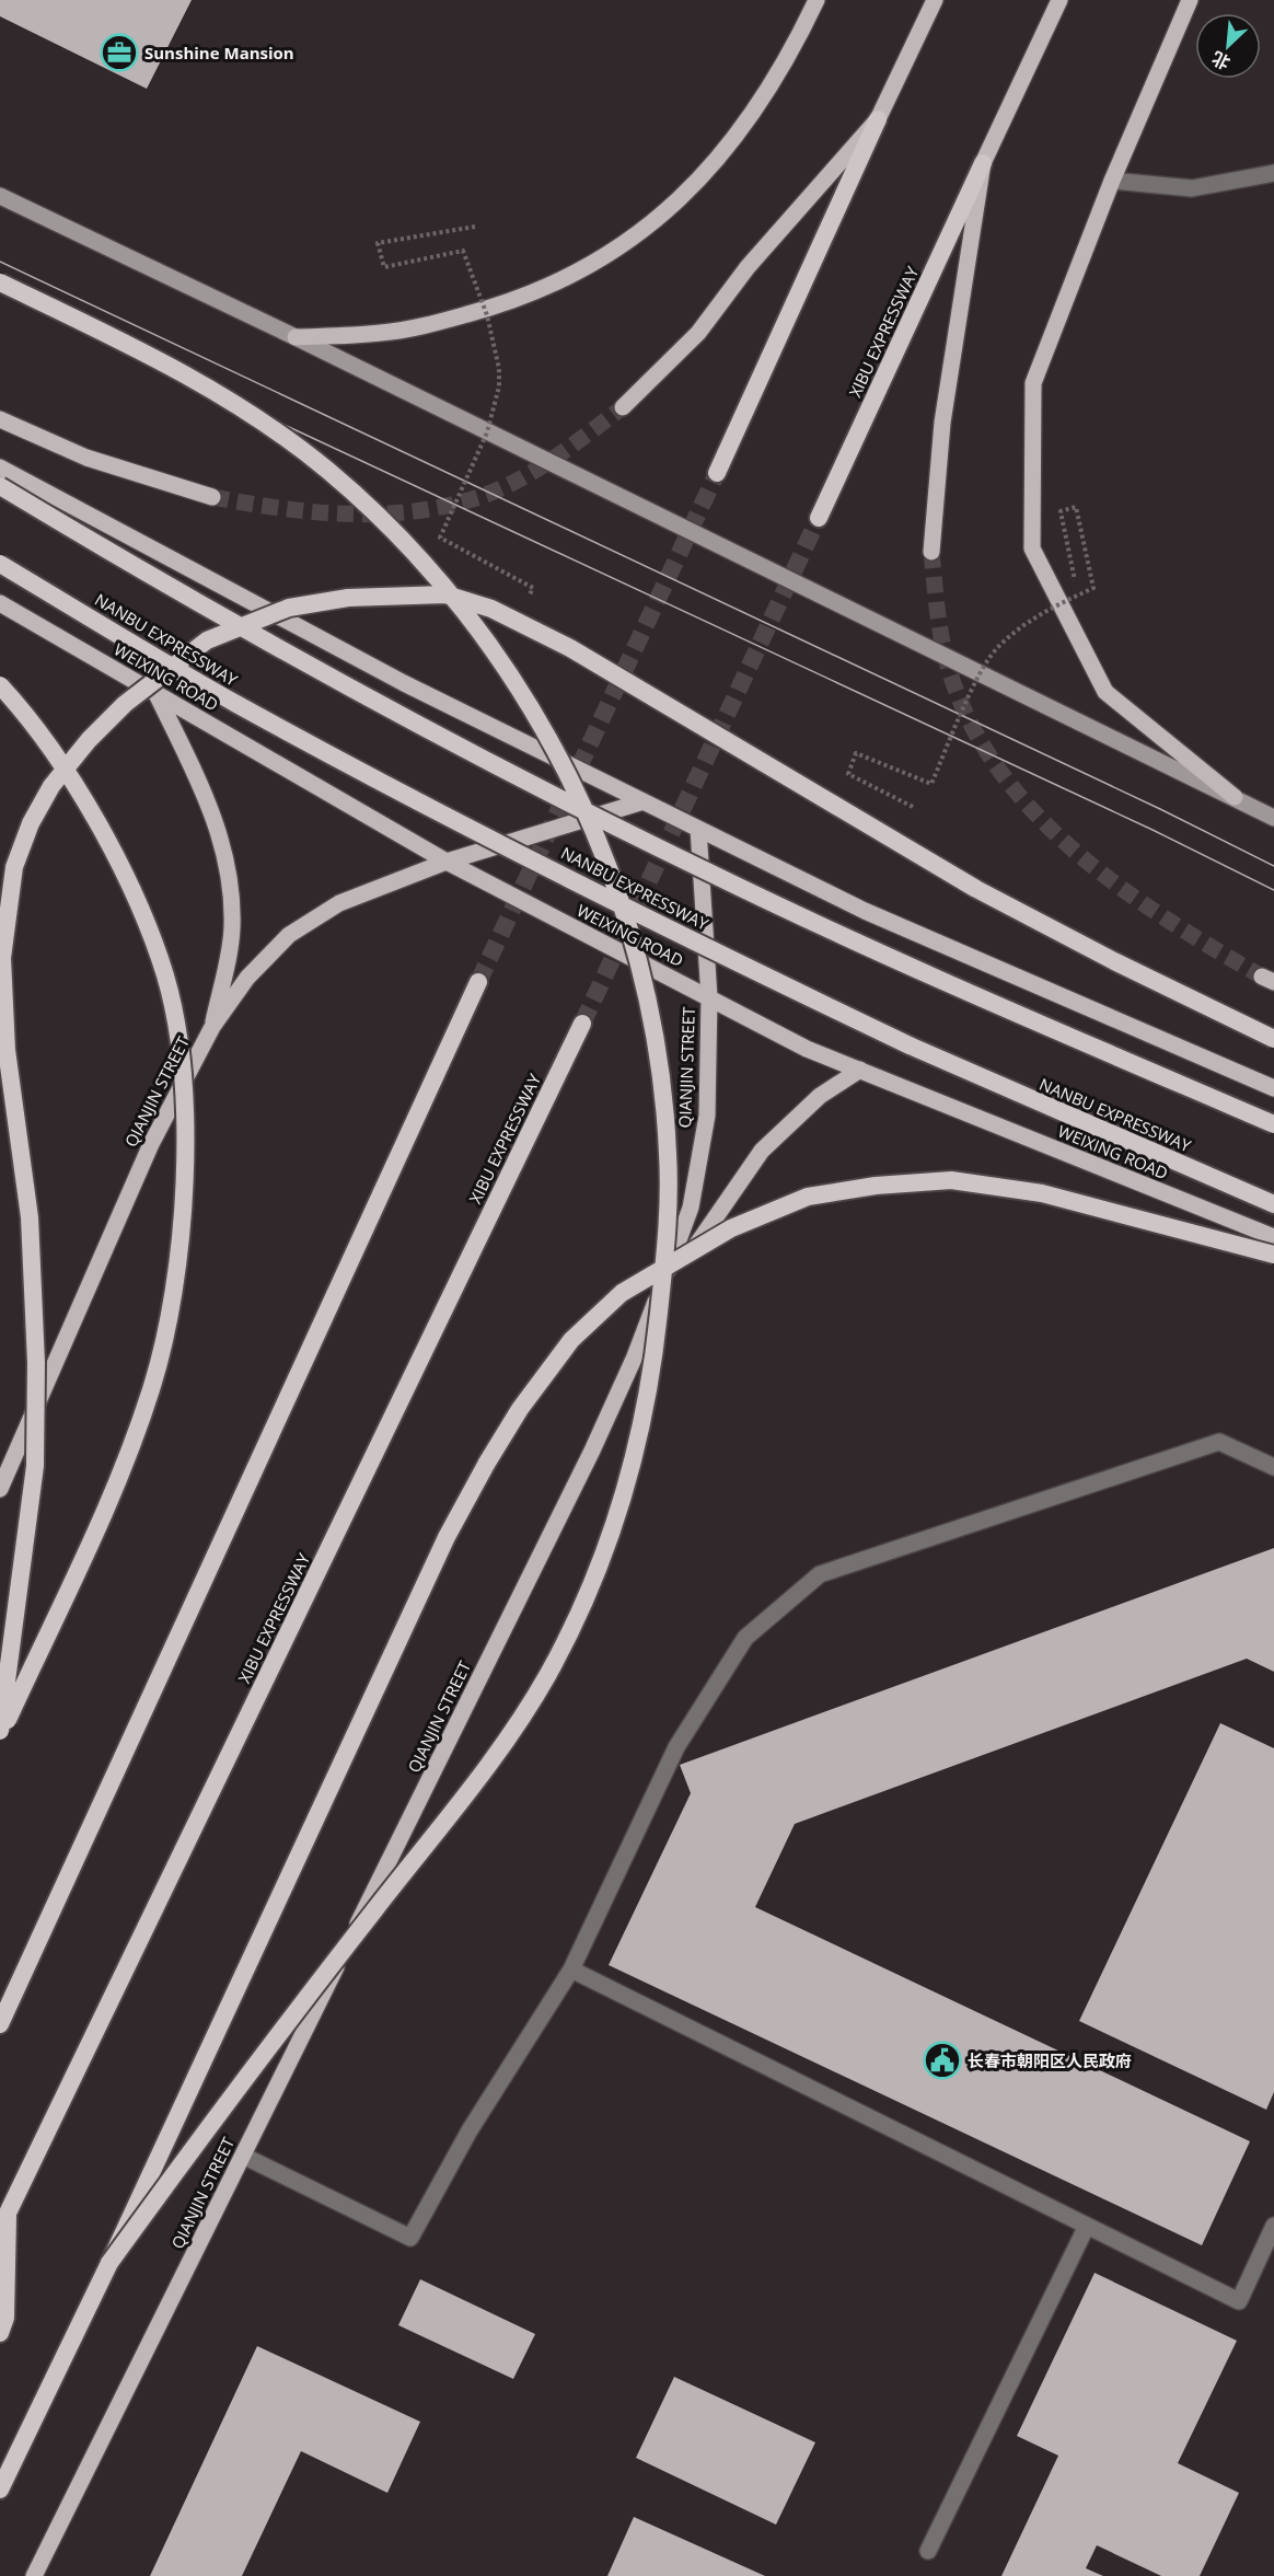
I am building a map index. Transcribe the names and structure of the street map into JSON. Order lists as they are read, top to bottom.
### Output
{
  "streets": {
    "highway": ["XIBU EXPRESSWAY", "NANBU EXPRESSWAY"],
    "main road": ["WEIXING ROAD", "QIANJIN STREET"]
  },
  "crossings": [
    ["WEIXING ROAD", "QIANJIN STREET"]
  ],
  "places": {
    "office": ["Sunshine Mansion"],
    "public building": ["长春市朝阳区人民政府"]
  },
  "north": "bottom left"
}
